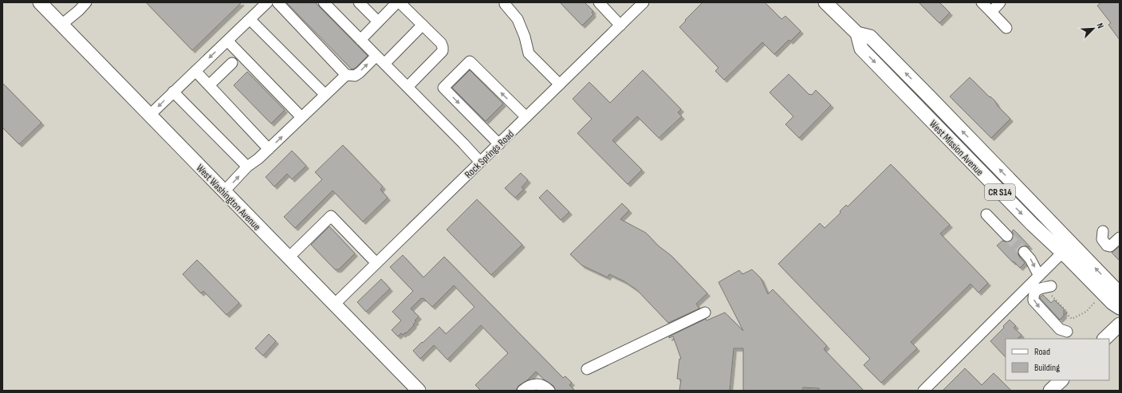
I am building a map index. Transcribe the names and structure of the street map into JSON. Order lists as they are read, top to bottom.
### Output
{
  "streets": {
    "main road": ["West Mission Avenue", "CR S14", "West Washington Avenue"],
    "street": ["Rock Springs Road"]
  },
  "crossings": [
    ["Rock Springs Road", "West Washington Avenue"]
  ],
  "legend": ["Road", "Building"],
  "north": "top right"
}
